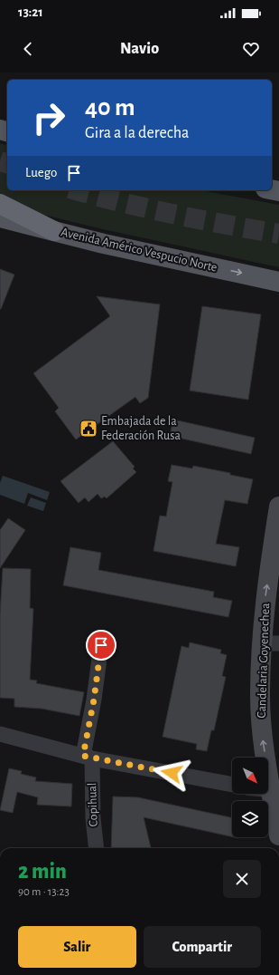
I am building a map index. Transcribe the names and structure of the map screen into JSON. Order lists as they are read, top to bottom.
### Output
{
  "streets": {
    "main road": ["Avenida Américo Vespucio Norte"],
    "street": ["Candelaria Goyenechea", "Copihual"]
  },
  "one_way": ["Avenida Américo Vespucio Norte", "Candelaria Goyenechea"],
  "places": {
    "public building": ["Embajada de la Federación Rusa"]
  },
  "north": "bottom right",
  "page": {
    "status": "13:21",
    "header": "Navio",
    "turn": ["40 m", "Gira a la derecha"],
    "then": "Luego",
    "heading": ["2 min", "90 m · 13:23"],
    "buttons": ["Salir", "Compartir"]
  }
}
